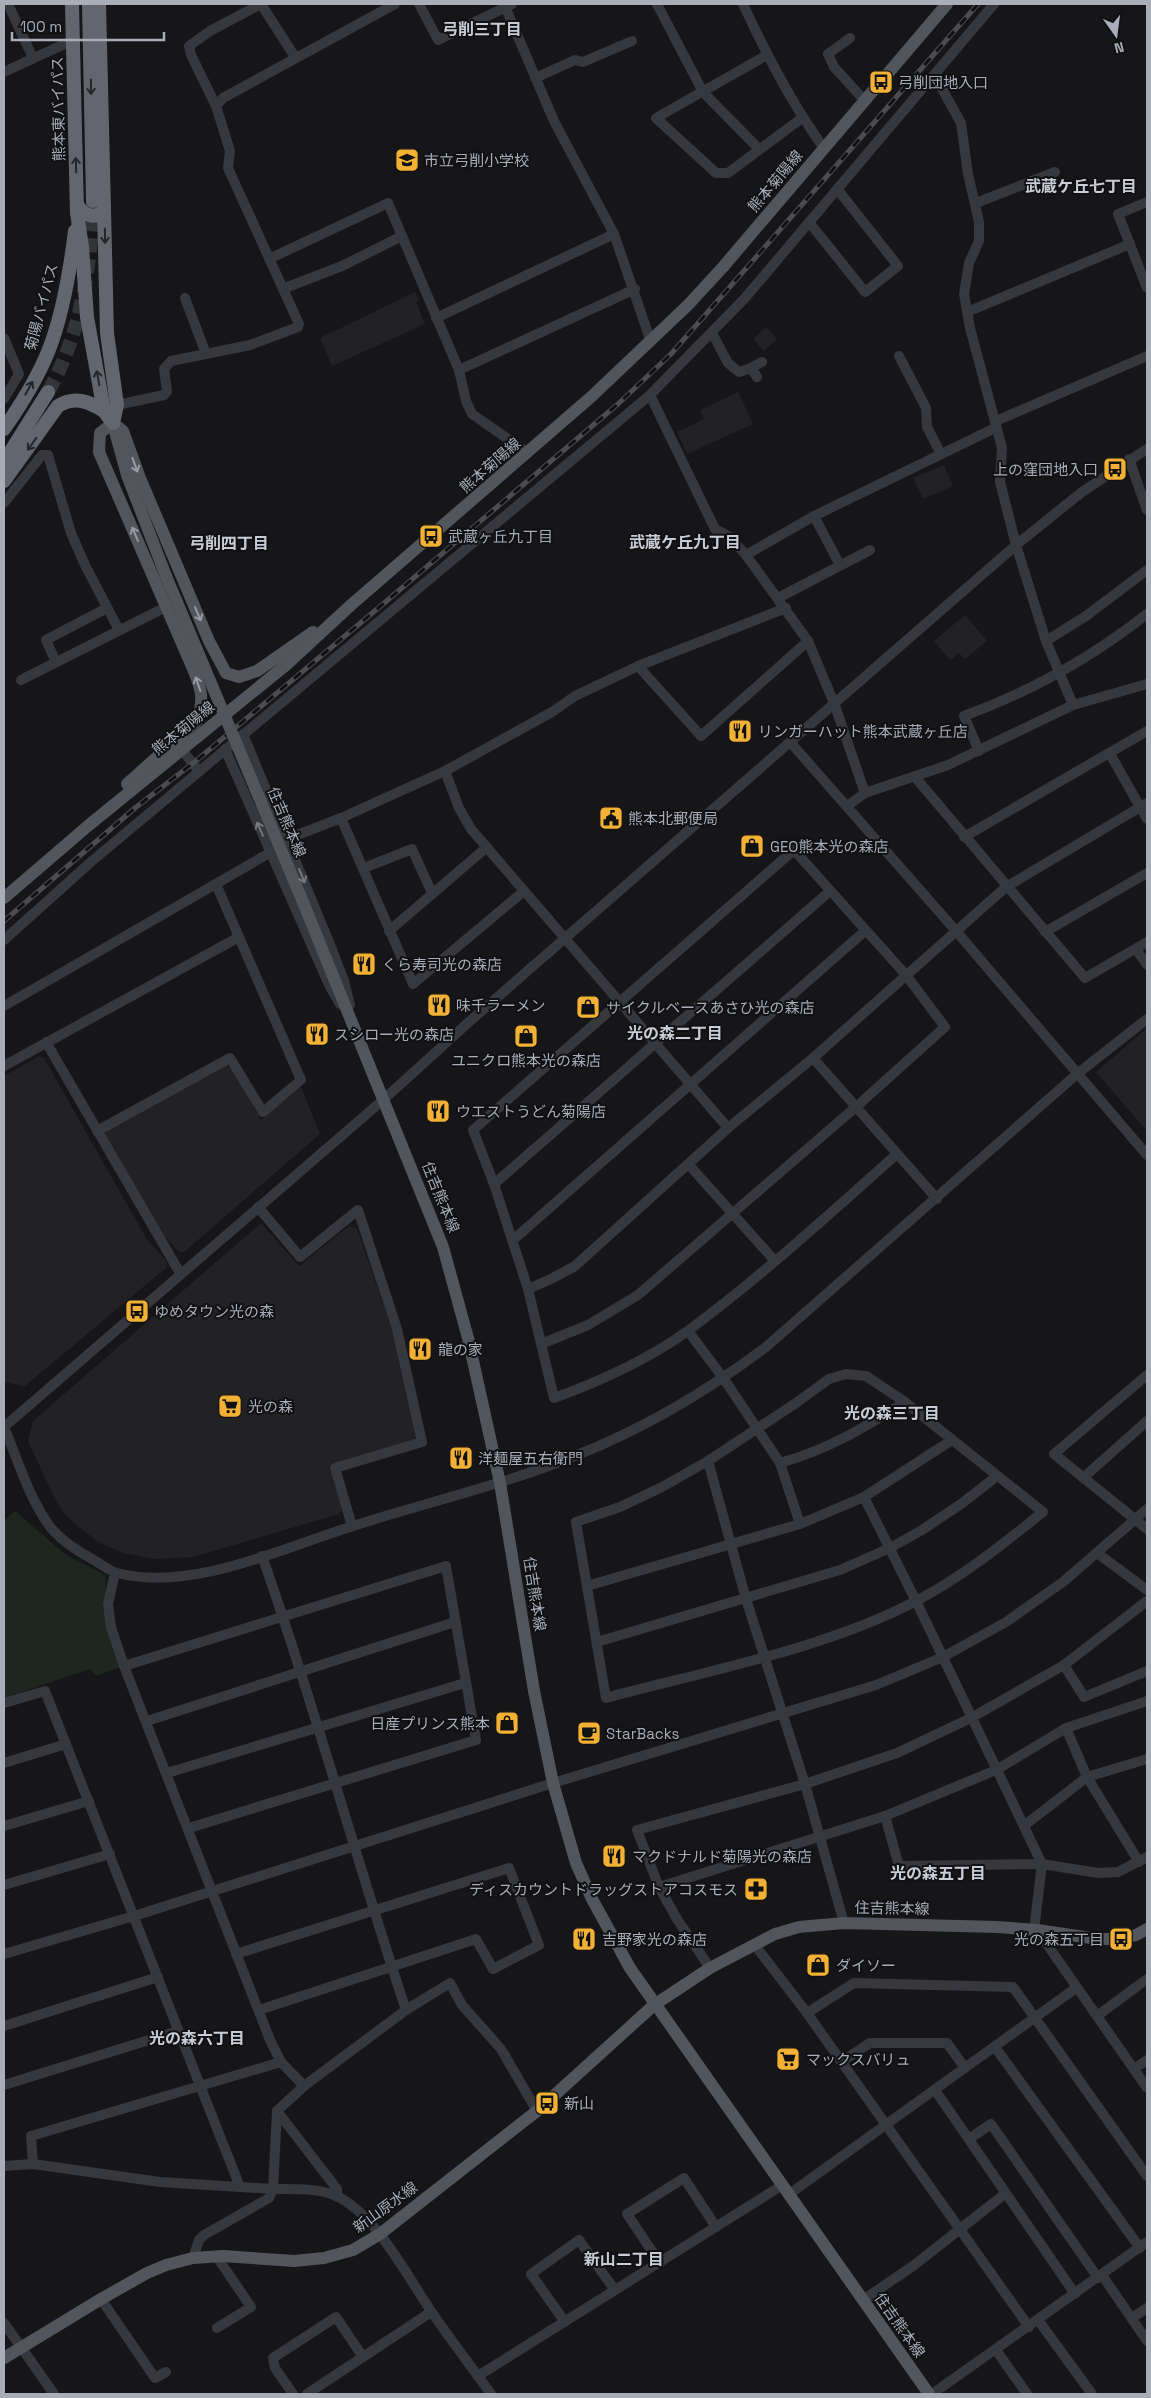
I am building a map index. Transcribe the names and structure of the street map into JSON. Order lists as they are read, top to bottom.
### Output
{
  "streets": {
    "highway": ["熊本東バイパス", "菊陽バイパス"],
    "main road": ["熊本菊陽線", "住吉熊本線", "新山原水線"]
  },
  "crossings": [
    ["熊本東バイパス", "菊陽バイパス"],
    ["住吉熊本線", "新山原水線"]
  ],
  "districts": [
    "弓削三丁目",
    "武蔵ケ丘七丁目",
    "武蔵ケ丘九丁目",
    "弓削四丁目",
    "光の森二丁目",
    "光の森三丁目",
    "光の森五丁目",
    "光の森六丁目",
    "新山二丁目"
  ],
  "places": {
    "bus stop": [
      "弓削団地入口",
      "上の窪団地入口",
      "武蔵ヶ丘九丁目",
      "ゆめタウン光の森",
      "光の森五丁目",
      "新山"
    ],
    "school or university": ["市立弓削小学校"],
    "restaurant": [
      "リンガーハット熊本武蔵ヶ丘店",
      "くら寿司光の森店",
      "味千ラーメン",
      "スシロー光の森店",
      "ウエストうどん菊陽店",
      "龍の家",
      "洋麺屋五右衛門",
      "マクドナルド菊陽光の森店",
      "吉野家光の森店"
    ],
    "public building": ["熊本北郵便局"],
    "shop": [
      "GEO熊本光の森店",
      "サイクルベースあさひ光の森店",
      "ユニクロ熊本光の森店",
      "日産プリンス熊本",
      "ダイソー"
    ],
    "supermarket": ["光の森", "マックスバリュ"],
    "cafe": ["StarBacks"],
    "pharmacy": ["ディスカウントドラッグストアコスモス"]
  },
  "scale_bar": "100 m",
  "north": "bottom"
}
